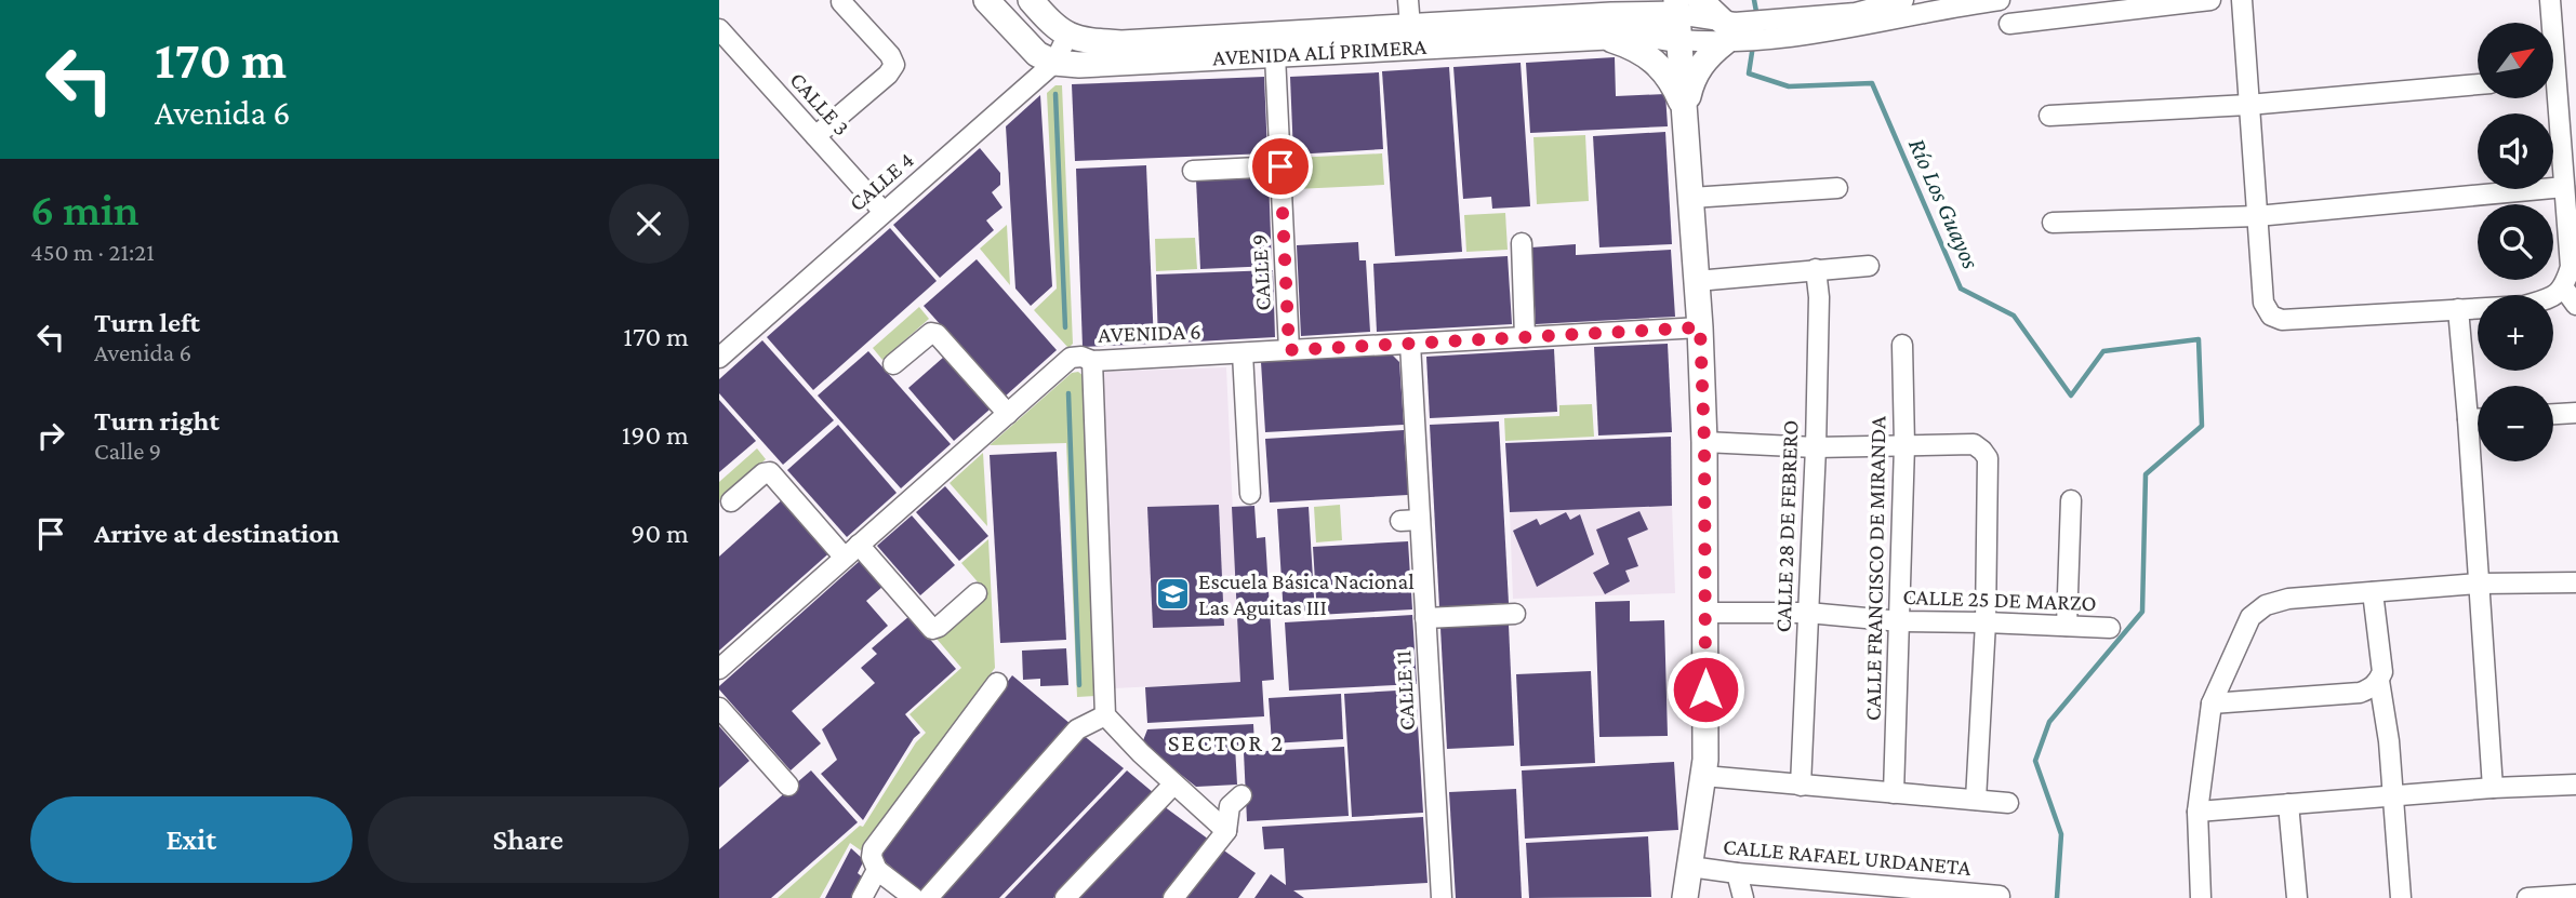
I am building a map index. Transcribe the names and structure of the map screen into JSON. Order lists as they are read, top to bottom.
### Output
{
  "streets": {
    "main road": ["AVENIDA ALÍ PRIMERA"],
    "street": [
      "CALLE 3",
      "CALLE 4",
      "CALLE 9",
      "AVENIDA 6",
      "CALLE 28 DE FEBRERO",
      "CALLE FRANCISCO DE MIRANDA",
      "CALLE 25 DE MARZO",
      "CALLE 11",
      "CALLE RAFAEL URDANETA"
    ]
  },
  "crossings": [
    ["AVENIDA ALÍ PRIMERA", "CALLE 4"],
    ["AVENIDA ALÍ PRIMERA", "CALLE 9"],
    ["CALLE 3", "CALLE 4"],
    ["CALLE 9", "AVENIDA 6"],
    ["AVENIDA 6", "CALLE 11"],
    ["CALLE 28 DE FEBRERO", "CALLE 25 DE MARZO"],
    ["CALLE FRANCISCO DE MIRANDA", "CALLE 25 DE MARZO"]
  ],
  "districts": ["SECTOR 2"],
  "water": ["Río Los Guayos"],
  "places": {
    "school or university": ["Escuela Básica Nacional Las Aguitas III"]
  },
  "north": "top right",
  "page": {
    "turn": ["170 m", "Avenida 6"],
    "map_buttons": ["+", "−"],
    "heading": ["6 min", "450 m · 21:21"],
    "list": [
      {
        "name": "Turn left",
        "note": "Avenida 6",
        "value": "170 m"
      },
      {
        "name": "Turn right",
        "note": "Calle 9",
        "value": "190 m"
      },
      {
        "name": "Arrive at destination",
        "value": "90 m"
      }
    ],
    "buttons": ["Exit", "Share"]
  }
}
